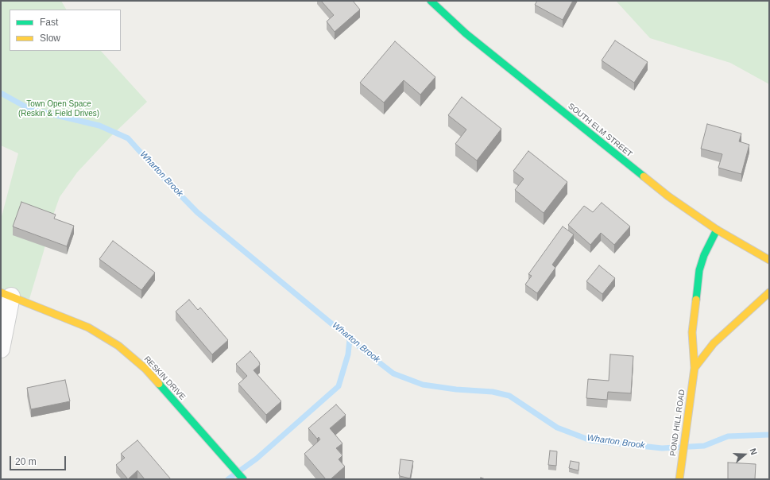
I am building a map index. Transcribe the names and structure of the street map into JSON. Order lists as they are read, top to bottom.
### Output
{
  "streets": {
    "main road": ["SOUTH ELM STREET", "RESKIN DRIVE", "POND HILL ROAD"]
  },
  "crossings": [
    ["SOUTH ELM STREET", "POND HILL ROAD"]
  ],
  "water": ["Wharton Brook"],
  "parks": ["Town Open Space (Reskin & Field Drives)"],
  "legend": ["Fast", "Slow"],
  "scale_bar": "20 m",
  "north": "right"
}
